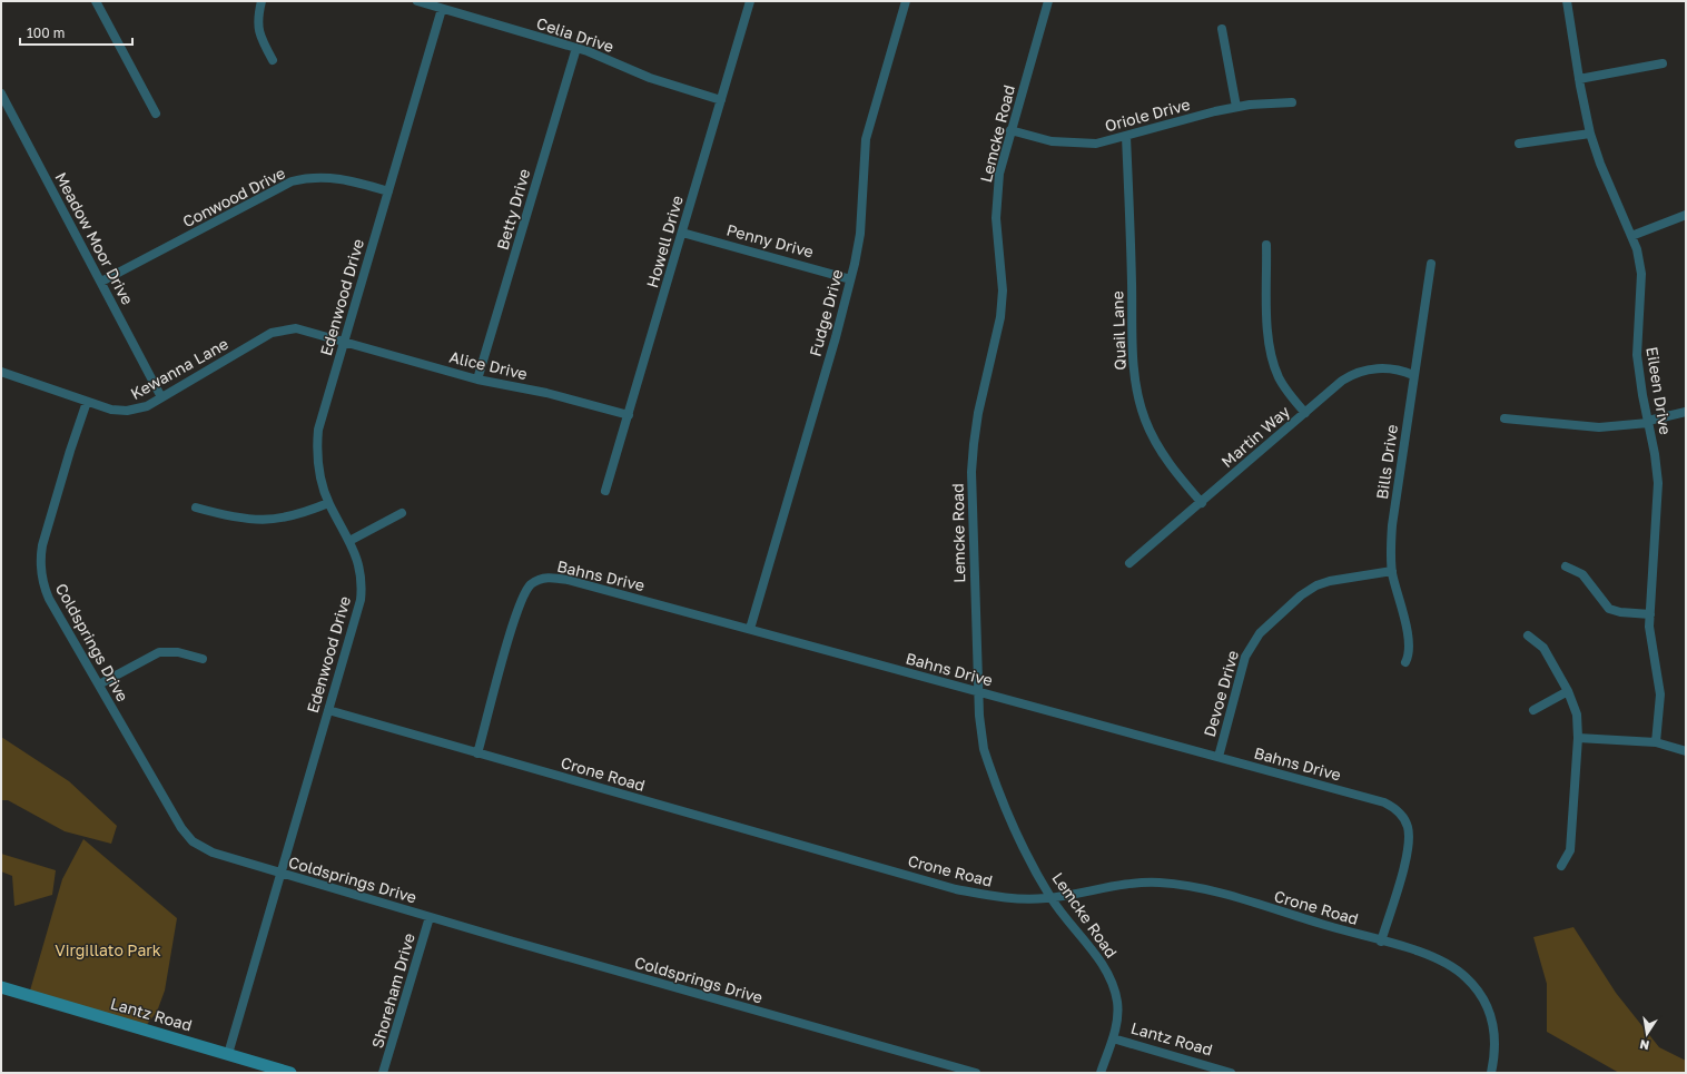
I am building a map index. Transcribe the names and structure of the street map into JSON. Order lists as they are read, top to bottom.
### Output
{
  "streets": {
    "street": [
      "Celia Drive",
      "Oriole Drive",
      "Lemcke Road",
      "Conwood Drive",
      "Betty Drive",
      "Meadow Moor Drive",
      "Penny Drive",
      "Howell Drive",
      "Edenwood Drive",
      "Fudge Drive",
      "Quail Lane",
      "Alice Drive",
      "Kewanna Lane",
      "Eileen Drive",
      "Martin Way",
      "Bills Drive",
      "Bahns Drive",
      "Coldsprings Drive",
      "Devoe Drive",
      "Crone Road",
      "Shoreham Drive",
      "Lantz Road"
    ]
  },
  "crossings": [
    ["Celia Drive", "Betty Drive"],
    ["Celia Drive", "Howell Drive"],
    ["Celia Drive", "Edenwood Drive"],
    ["Oriole Drive", "Lemcke Road"],
    ["Oriole Drive", "Quail Lane"],
    ["Lemcke Road", "Bahns Drive"],
    ["Lemcke Road", "Crone Road"],
    ["Lemcke Road", "Lantz Road"],
    ["Conwood Drive", "Meadow Moor Drive"],
    ["Conwood Drive", "Edenwood Drive"],
    ["Betty Drive", "Alice Drive"],
    ["Meadow Moor Drive", "Kewanna Lane"],
    ["Penny Drive", "Howell Drive"],
    ["Penny Drive", "Fudge Drive"],
    ["Howell Drive", "Alice Drive"],
    ["Edenwood Drive", "Alice Drive"],
    ["Edenwood Drive", "Kewanna Lane"],
    ["Edenwood Drive", "Coldsprings Drive"],
    ["Edenwood Drive", "Crone Road"],
    ["Edenwood Drive", "Lantz Road"],
    ["Fudge Drive", "Bahns Drive"],
    ["Quail Lane", "Martin Way"],
    ["Alice Drive", "Kewanna Lane"],
    ["Kewanna Lane", "Coldsprings Drive"],
    ["Martin Way", "Bills Drive"],
    ["Bills Drive", "Devoe Drive"],
    ["Bahns Drive", "Devoe Drive"],
    ["Bahns Drive", "Crone Road"],
    ["Coldsprings Drive", "Shoreham Drive"]
  ],
  "parks": ["Virgillato Park"],
  "scale_bar": "100 m",
  "north": "bottom"
}
